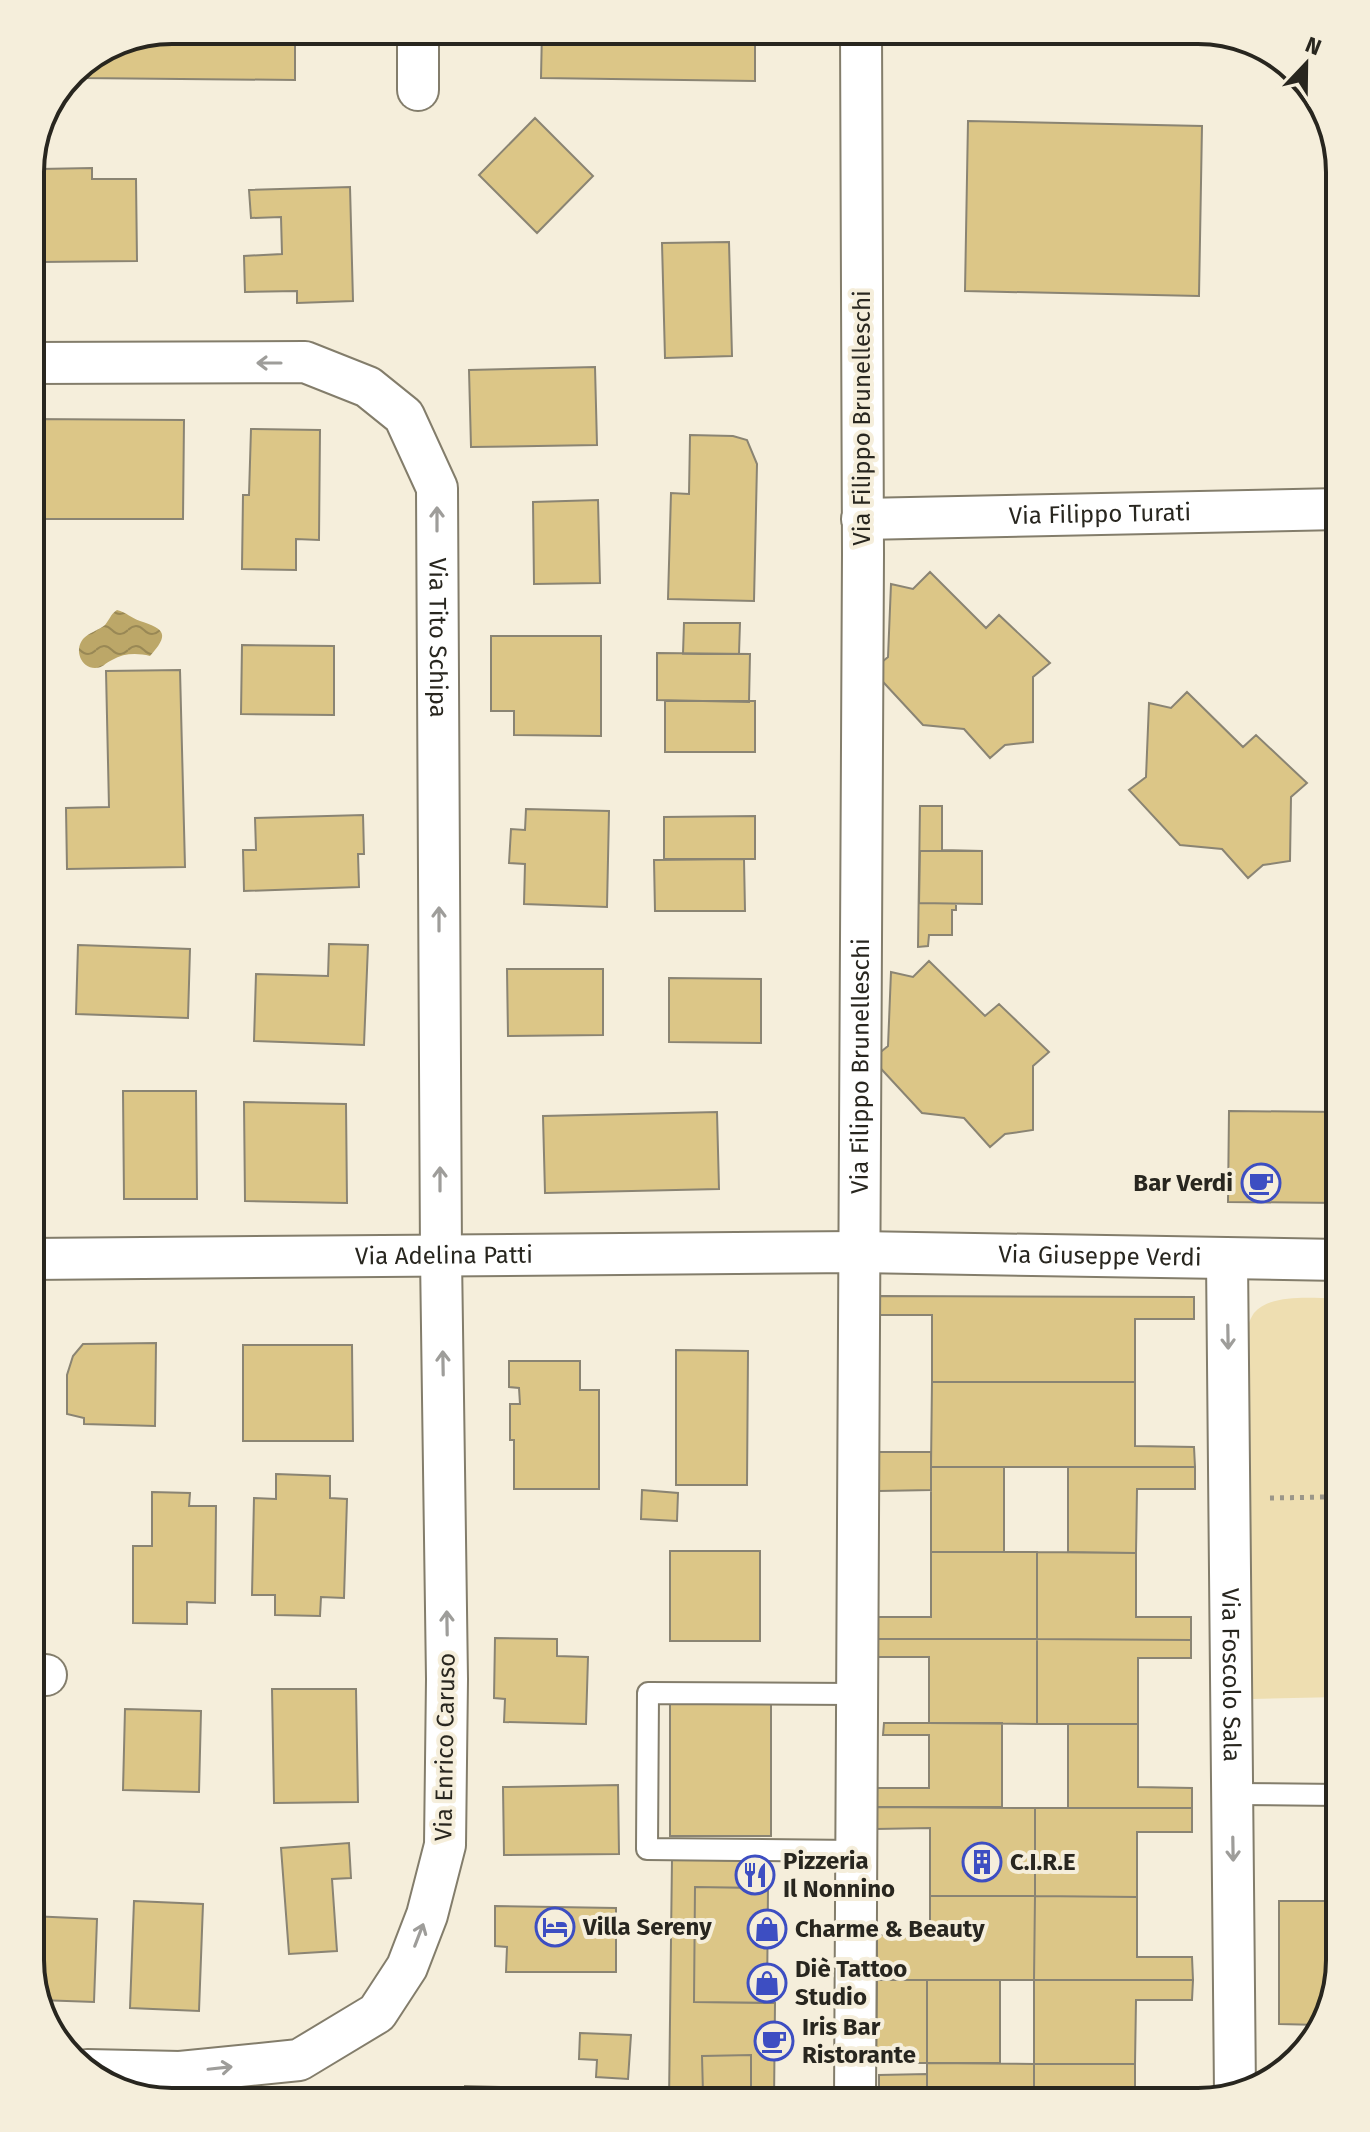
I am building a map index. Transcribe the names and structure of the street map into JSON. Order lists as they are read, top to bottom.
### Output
{
  "streets": {
    "street": [
      "Via Filippo Brunelleschi",
      "Via Filippo Turati",
      "Via Tito Schipa",
      "Via Giuseppe Verdi",
      "Via Adelina Patti",
      "Via Foscolo Sala",
      "Via Enrico Caruso"
    ]
  },
  "crossings": [
    ["Via Filippo Brunelleschi", "Via Filippo Turati"],
    ["Via Filippo Brunelleschi", "Via Giuseppe Verdi"],
    ["Via Filippo Brunelleschi", "Via Adelina Patti"],
    ["Via Tito Schipa", "Via Adelina Patti"],
    ["Via Tito Schipa", "Via Enrico Caruso"],
    ["Via Giuseppe Verdi", "Via Adelina Patti"],
    ["Via Giuseppe Verdi", "Via Foscolo Sala"],
    ["Via Adelina Patti", "Via Enrico Caruso"]
  ],
  "one_way": ["Via Foscolo Sala", "Via Enrico Caruso"],
  "places": {
    "cafe": ["Bar Verdi", "Iris Bar Ristorante"],
    "building": ["C.I.R.E"],
    "restaurant": ["Pizzeria Il Nonnino"],
    "hotel": ["Villa Sereny"],
    "shop": ["Charme & Beauty", "Diè Tattoo Studio"]
  },
  "north": "top"
}
